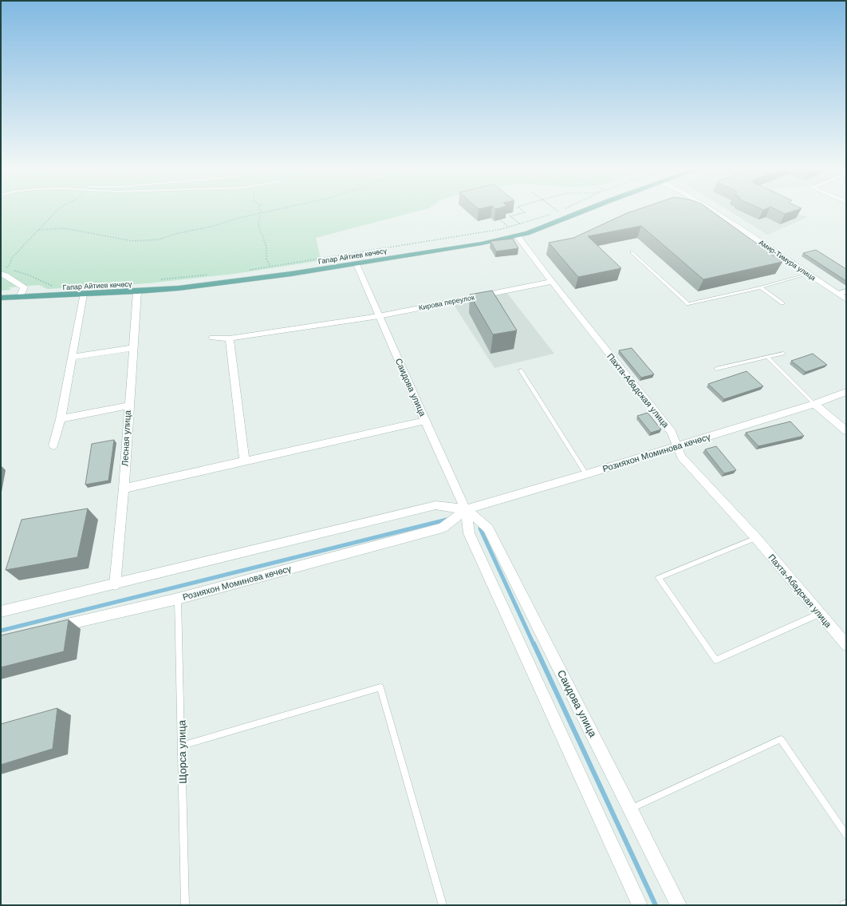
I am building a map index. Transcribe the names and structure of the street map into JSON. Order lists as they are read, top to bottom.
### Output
{
  "streets": {
    "main road": ["Гапар Айтиев көчөсү"],
    "street": [
      "Амир-Тимура улица",
      "Кирова переулок",
      "Саидова улица",
      "Пахта-Абадская улица",
      "Лесная улица",
      "Розияхон Моминова көчөсү"
    ],
    "lane": ["Щорса улица"]
  },
  "crossings": [
    ["Гапар Айтиев көчөсү", "Саидова улица"],
    ["Гапар Айтиев көчөсү", "Пахта-Абадская улица"],
    ["Гапар Айтиев көчөсү", "Лесная улица"],
    ["Кирова переулок", "Саидова улица"],
    ["Кирова переулок", "Пахта-Абадская улица"],
    ["Саидова улица", "Розияхон Моминова көчөсү"],
    ["Пахта-Абадская улица", "Розияхон Моминова көчөсү"],
    ["Лесная улица", "Розияхон Моминова көчөсү"],
    ["Розияхон Моминова көчөсү", "Щорса улица"]
  ]
}
